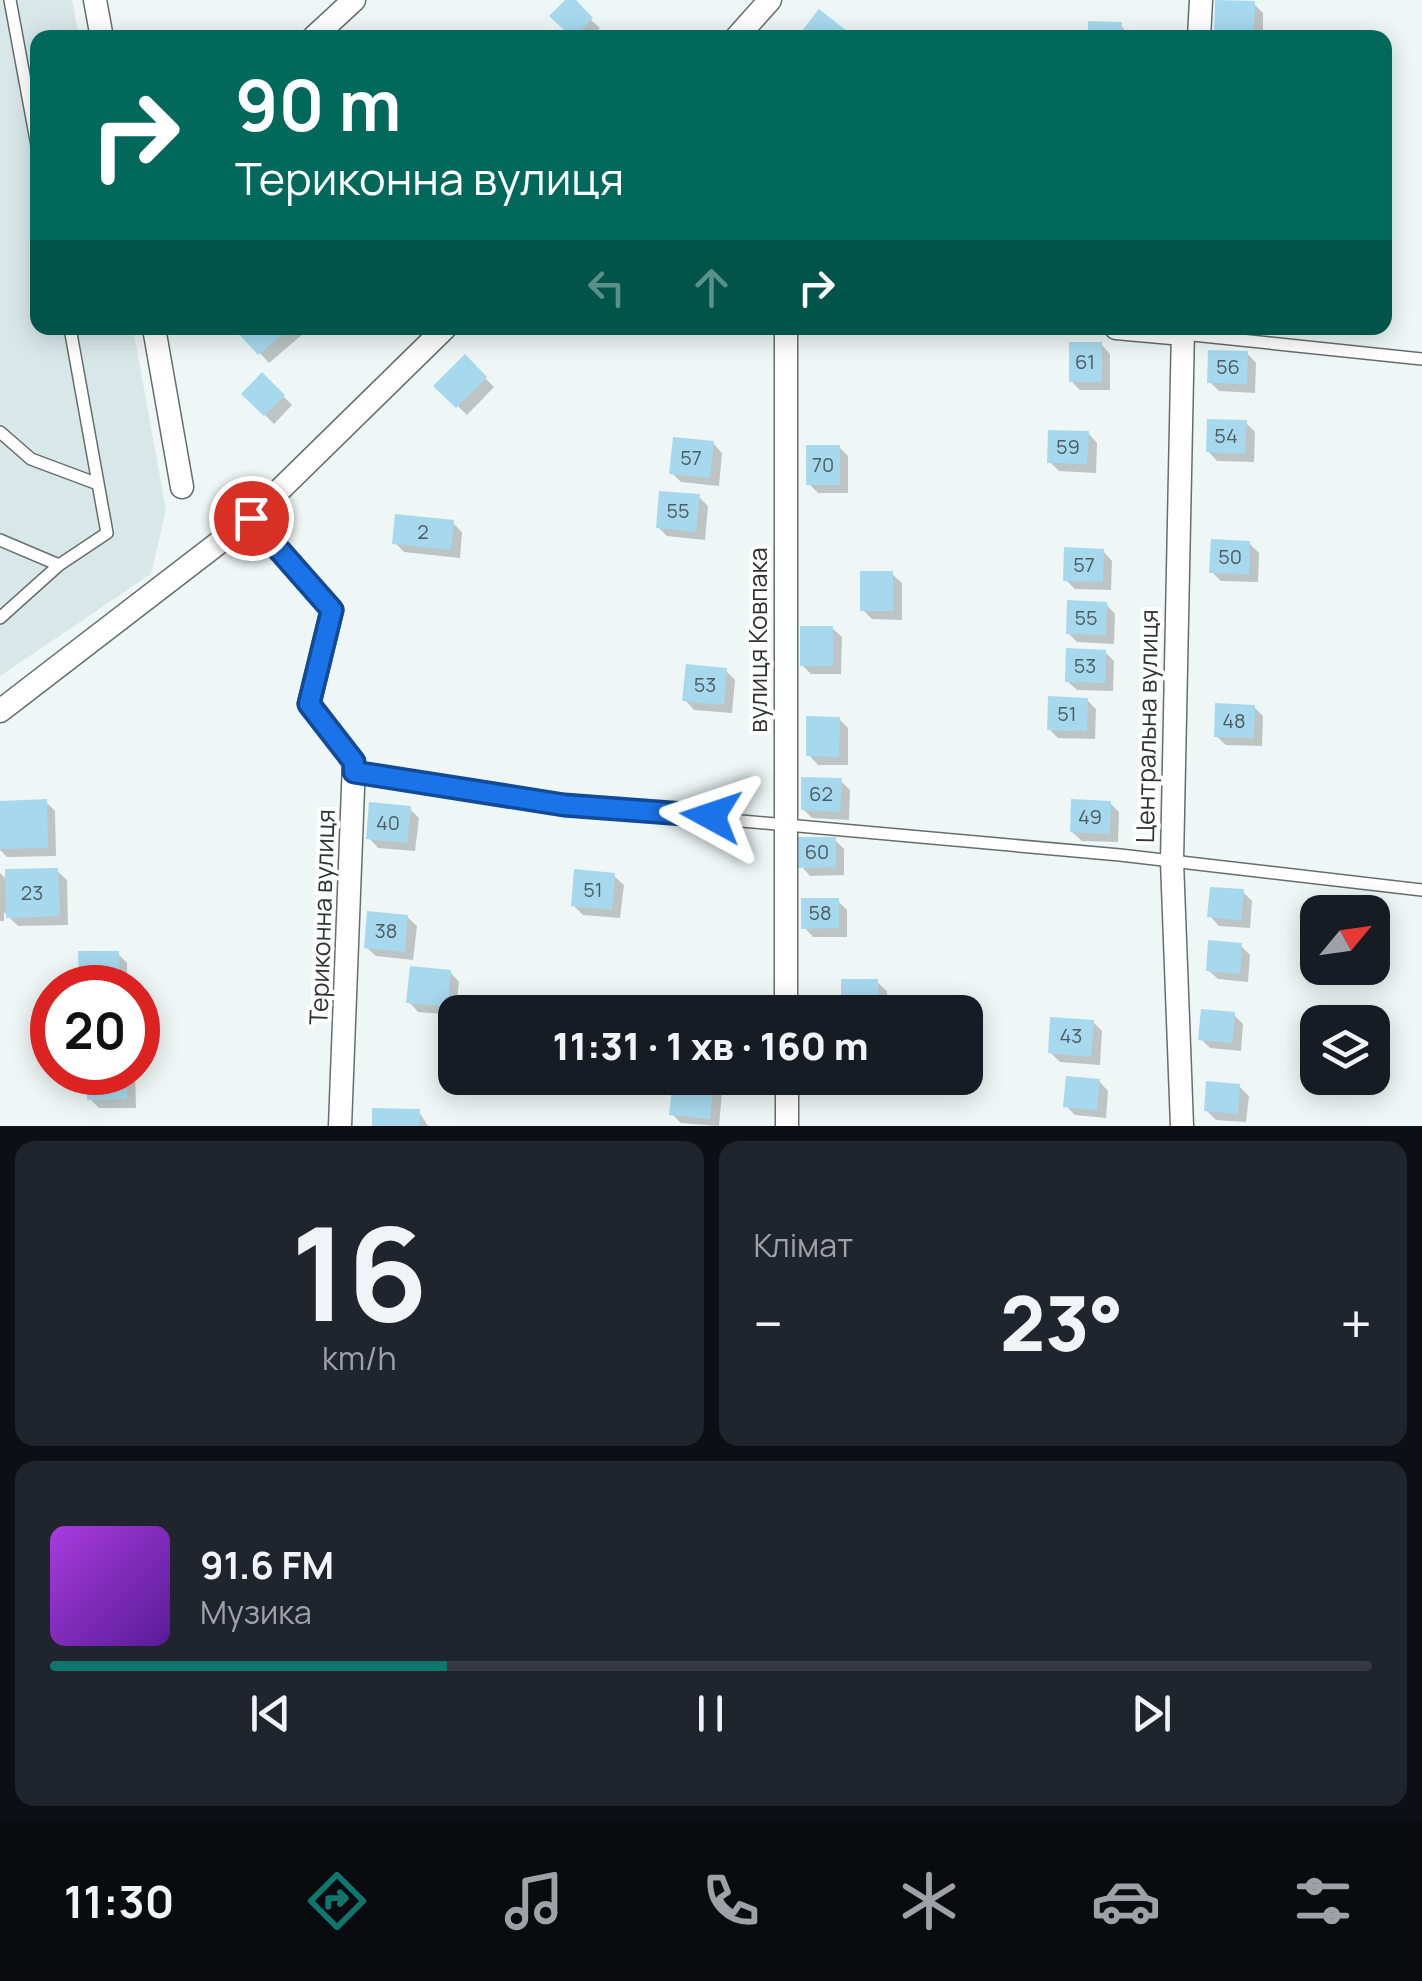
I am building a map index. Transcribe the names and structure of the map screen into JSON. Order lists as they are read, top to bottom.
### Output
{
  "streets": {
    "street": ["вулиця Ковпака", "Центральна вулиця", "Териконна вулиця"]
  },
  "house_numbers": [
    "61",
    "56",
    "54",
    "59",
    "57",
    "70",
    "55",
    "2",
    "50",
    "57",
    "55",
    "53",
    "53",
    "51",
    "48",
    "62",
    "49",
    "40",
    "60",
    "51",
    "23",
    "58",
    "38",
    "43"
  ],
  "north": "top right",
  "page": {
    "turn": ["90 m", "Териконна вулиця"],
    "limit": "20",
    "trip": "11:31 · 1 хв · 160 m",
    "tile": [
      ["16", "km/h"],
      "Клімат"
    ],
    "heat": ["−", "23°", "+"],
    "song": ["91.6 FM", "Музика"],
    "tabs": "11:30"
  }
}
